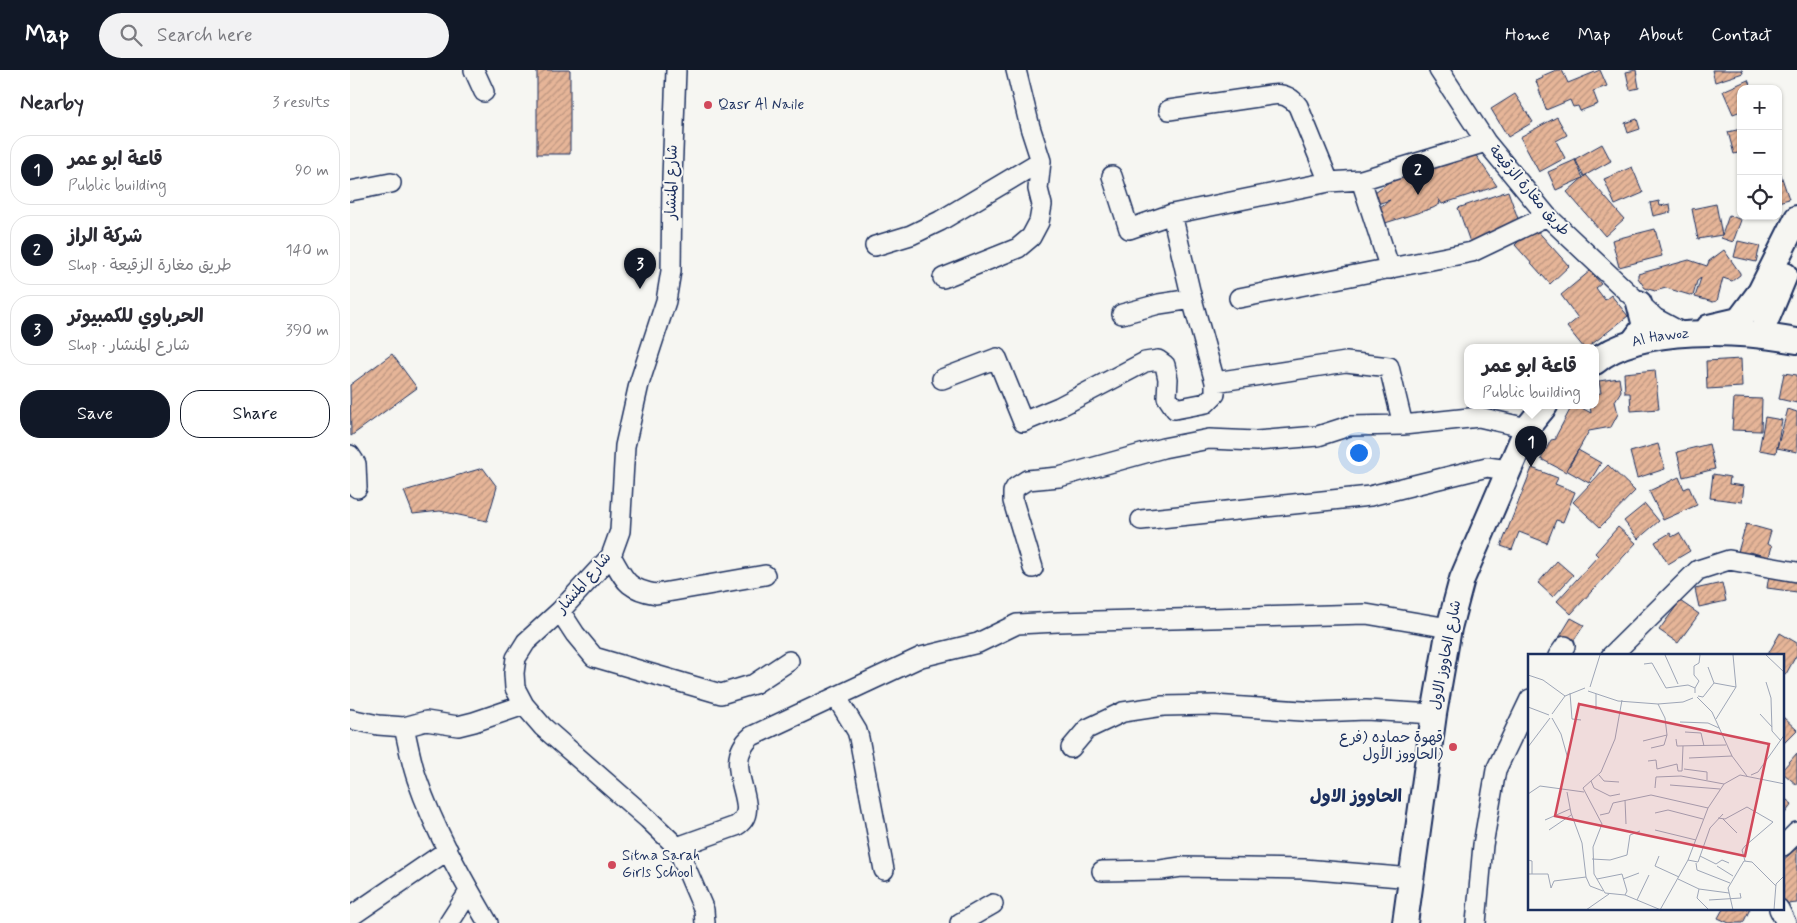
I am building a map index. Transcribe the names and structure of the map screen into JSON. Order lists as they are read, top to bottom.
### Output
{
  "streets": {
    "main road": ["Al Hawoz", "شارع الحاووز الاول"],
    "street": ["شارع المنشار", "طريق مغارة الزقيعة"]
  },
  "crossings": [
    ["طريق مغارة الزقيعة", "Al Hawoz"]
  ],
  "districts": ["الحاووز الاول"],
  "places": ["Qasr Al Naile", "قهوة حماده (فرع الحاووز الأول)", "Sitna Sarah Girls School"],
  "page": {
    "header": "Map",
    "search": "Search here",
    "nav": [
      "Home",
      "Map",
      "About",
      "Contact"
    ],
    "heading": ["Nearby", "3 results"],
    "map_buttons": ["+", "−"],
    "list": [
      {
        "mark": "1",
        "name": "قاعة ابو عمر",
        "note": "Public building",
        "value": "90 m"
      },
      {
        "mark": "2",
        "name": "شركة الراز",
        "note": "Shop · طريق مغارة الزقيعة",
        "value": "140 m"
      },
      {
        "mark": "3",
        "name": "الحرباوي للكمبيوتر",
        "note": "Shop · شارع المنشار",
        "value": "390 m"
      }
    ],
    "pins": ["2", "3", "1"],
    "popup": ["قاعة ابو عمر", "Public building"],
    "buttons": ["Save", "Share"]
  }
}
